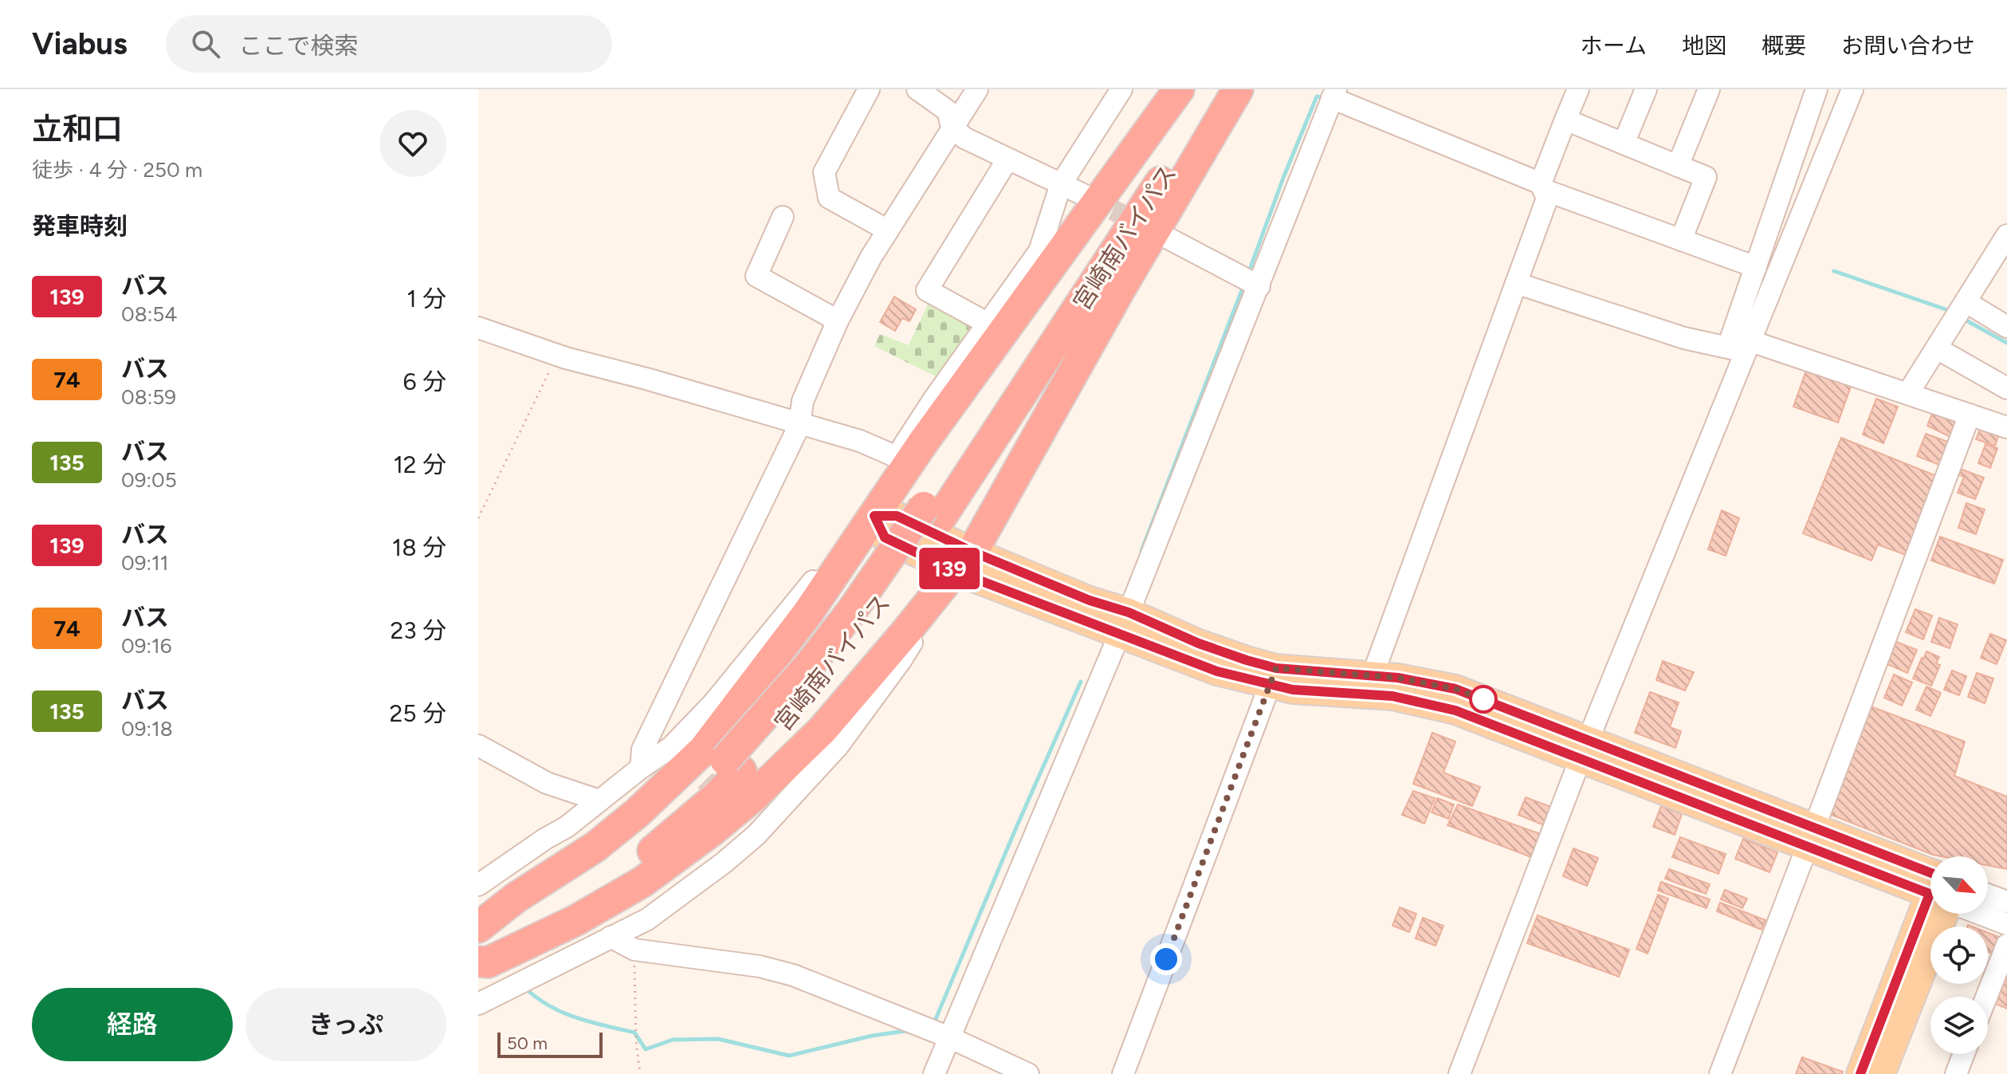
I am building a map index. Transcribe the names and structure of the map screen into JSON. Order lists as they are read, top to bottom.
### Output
{
  "streets": {
    "highway": ["宮崎南バイパス"]
  },
  "lines": ["bus line 139"],
  "scale_bar": "50 m",
  "north": "bottom right",
  "page": {
    "header": "Viabus",
    "search": "ここで検索",
    "nav": [
      "ホーム",
      "地図",
      "概要",
      "お問い合わせ"
    ],
    "heading": [
      ["立和口", "徒歩 · 4 分 · 250 m"],
      "発車時刻"
    ],
    "on_map": "139",
    "list": [
      {
        "mark": "139",
        "name": "バス",
        "note": "08:54",
        "value": "1 分"
      },
      {
        "mark": "74",
        "name": "バス",
        "note": "08:59",
        "value": "6 分"
      },
      {
        "mark": "135",
        "name": "バス",
        "note": "09:05",
        "value": "12 分"
      },
      {
        "mark": "139",
        "name": "バス",
        "note": "09:11",
        "value": "18 分"
      },
      {
        "mark": "74",
        "name": "バス",
        "note": "09:16",
        "value": "23 分"
      },
      {
        "mark": "135",
        "name": "バス",
        "note": "09:18",
        "value": "25 分"
      }
    ],
    "buttons": ["経路", "きっぷ"],
    "scale": "50 m"
  }
}
